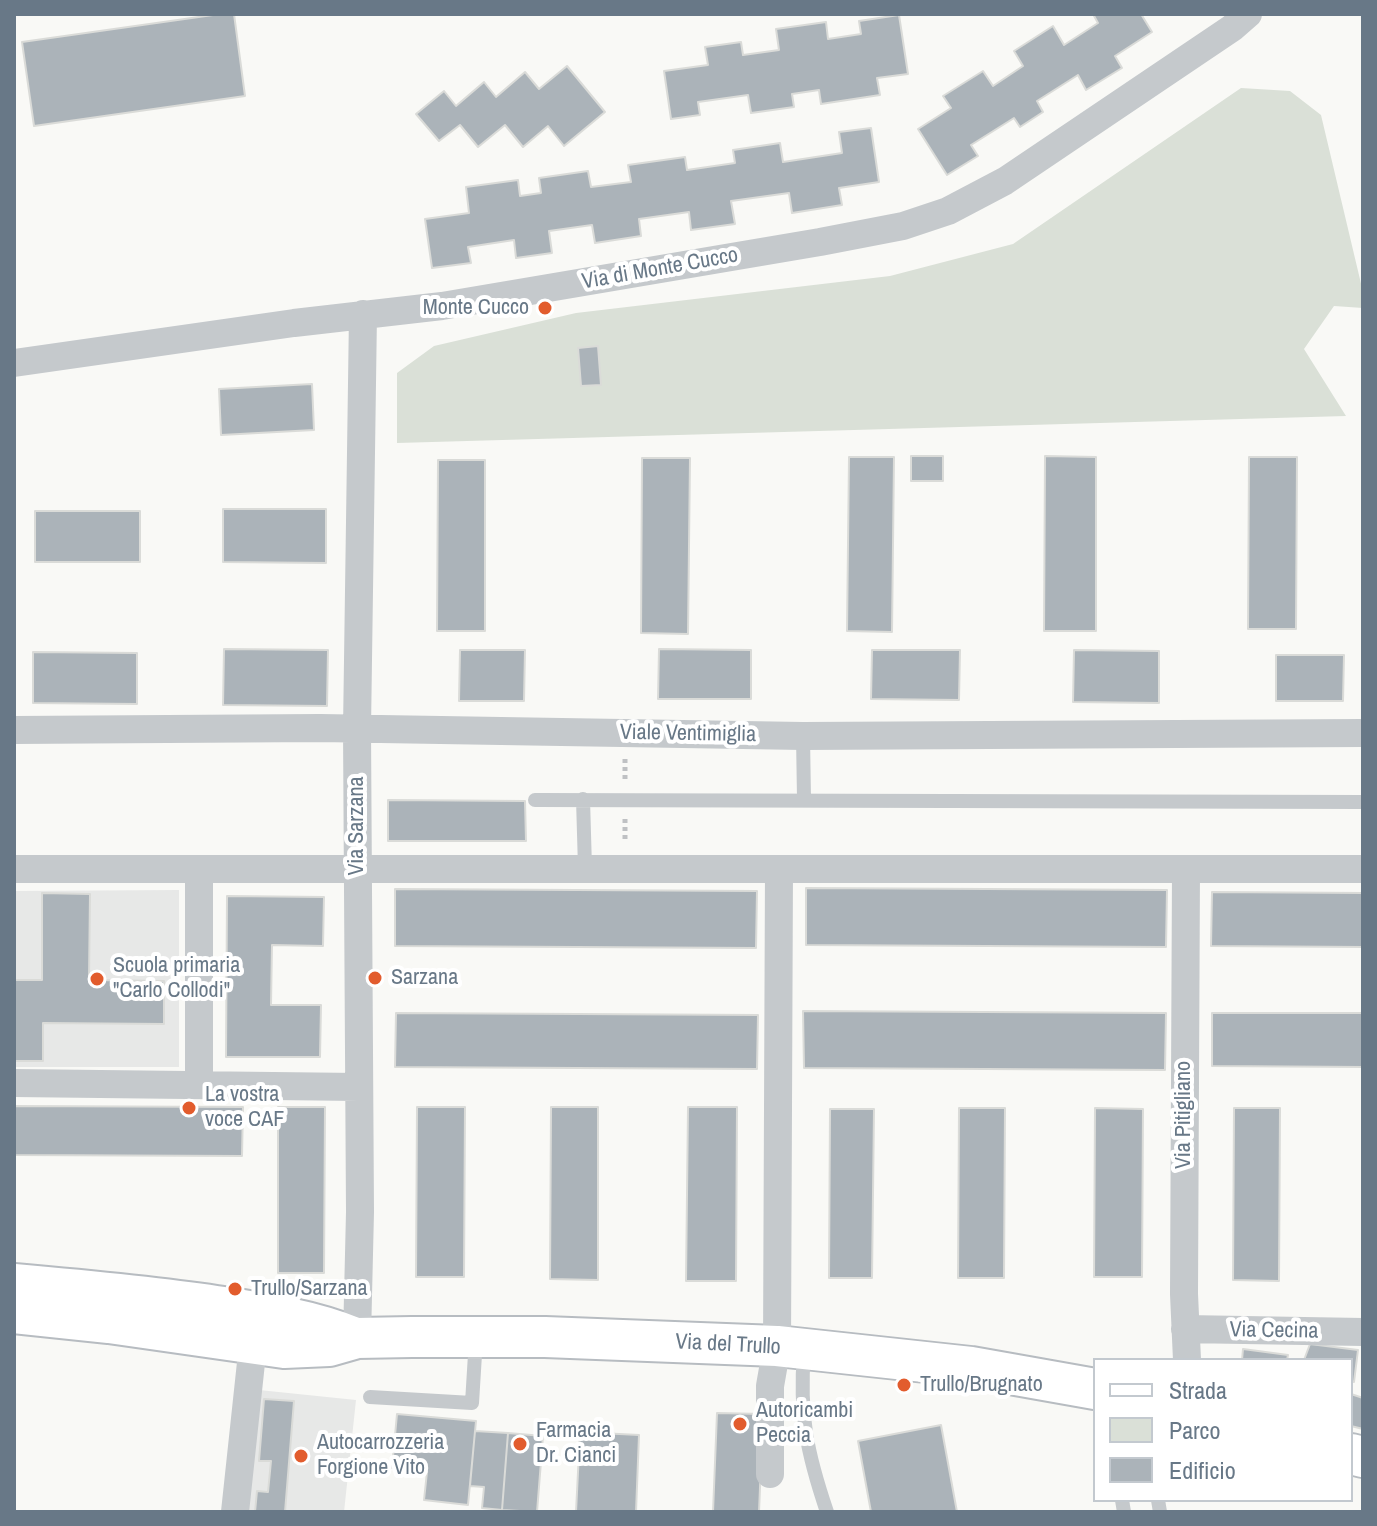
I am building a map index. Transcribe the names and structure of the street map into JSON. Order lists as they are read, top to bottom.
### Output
{
  "streets": {
    "street": [
      "Via di Monte Cucco",
      "Viale Ventimiglia",
      "Via Sarzana",
      "Via Pitigliano",
      "Via Cecina",
      "Via del Trullo"
    ]
  },
  "crossings": [
    ["Via di Monte Cucco", "Via Sarzana"],
    ["Viale Ventimiglia", "Via Sarzana"],
    ["Via Sarzana", "Via del Trullo"],
    ["Via Pitigliano", "Via Cecina"]
  ],
  "places": [
    "Monte Cucco",
    "Sarzana",
    "Scuola primaria \"Carlo Collodi\"",
    "La vostra voce CAF",
    "Trullo/Sarzana",
    "Trullo/Brugnato",
    "Autoricambi Peccia",
    "Farmacia Dr. Cianci",
    "Autocarrozzeria Forgione Vito"
  ],
  "legend": ["Strada", "Parco", "Edificio"]
}
